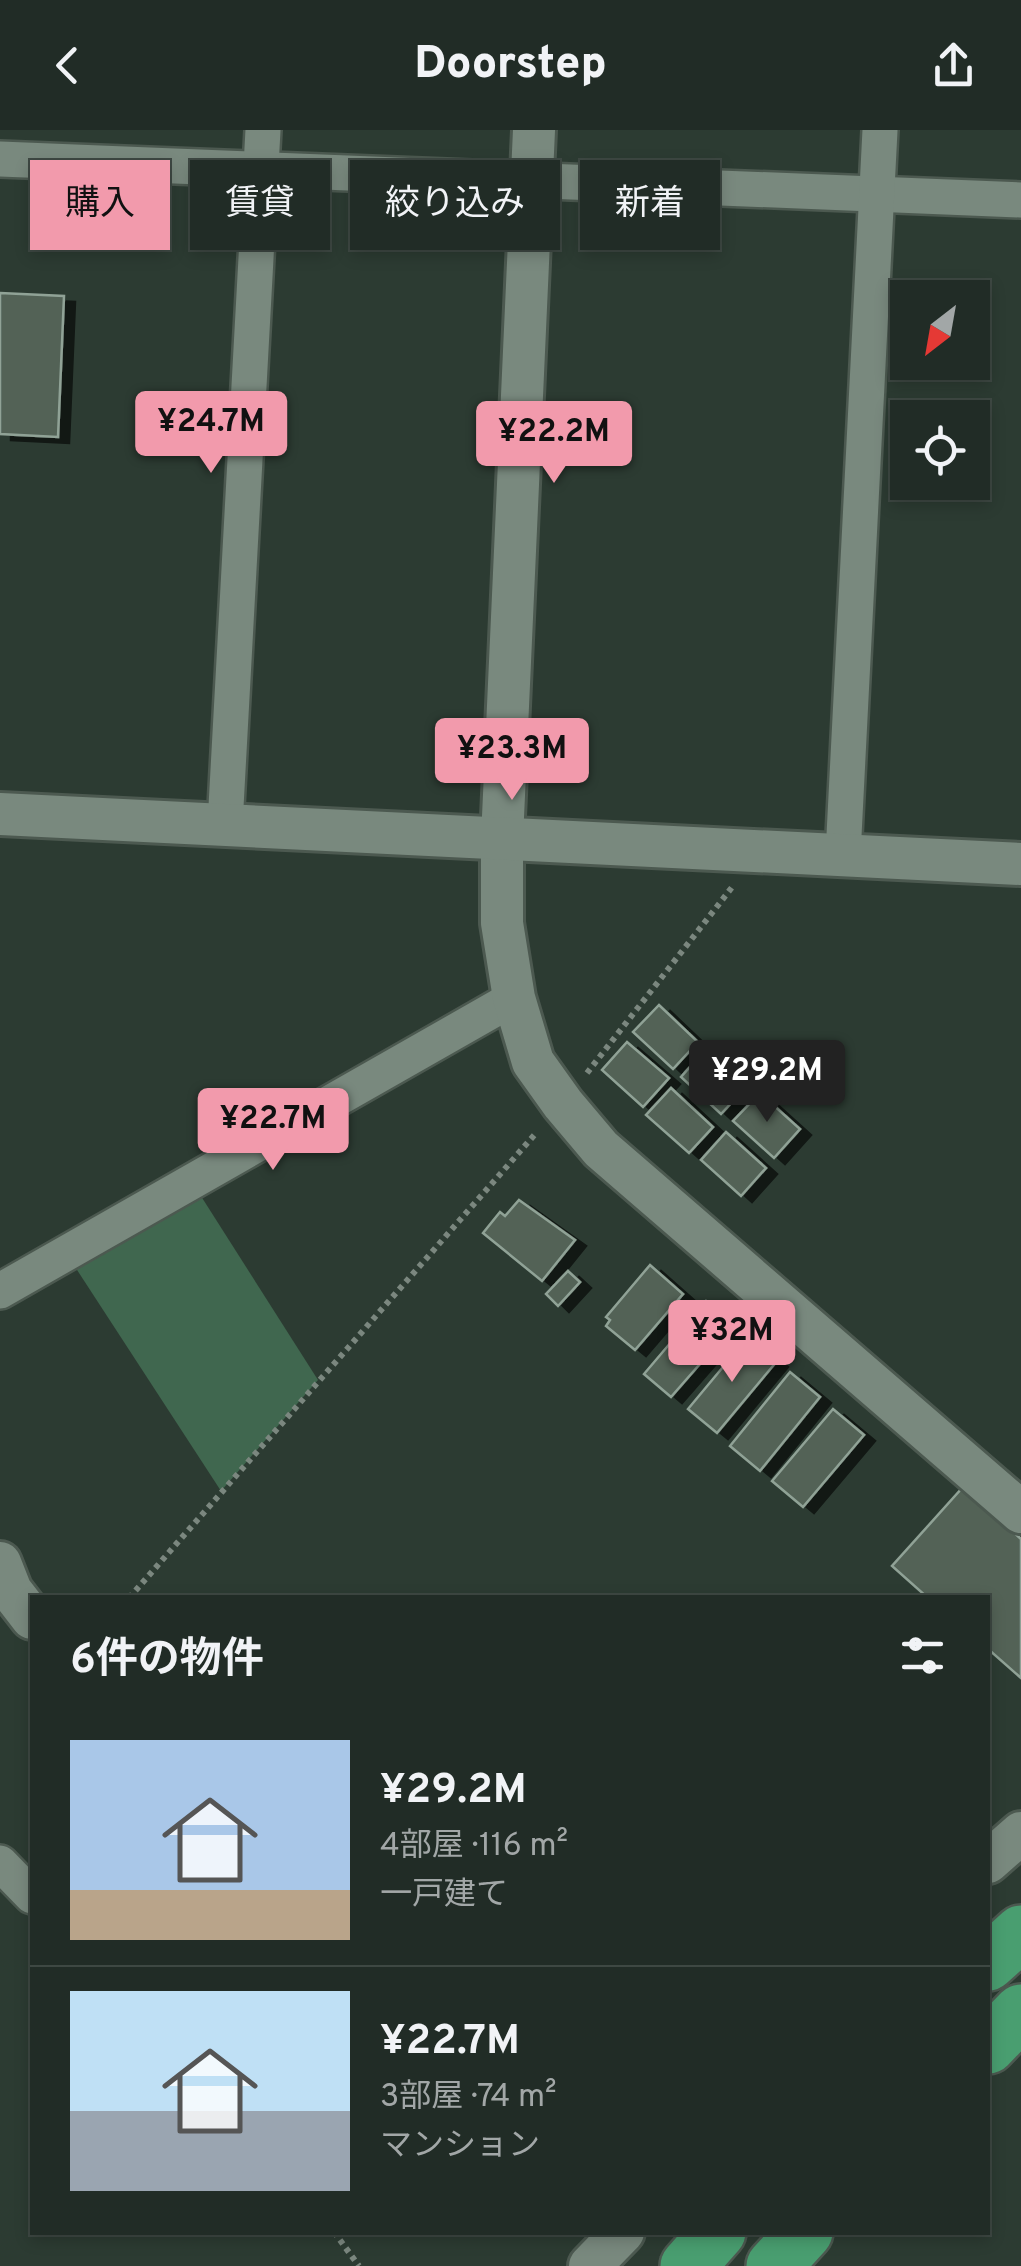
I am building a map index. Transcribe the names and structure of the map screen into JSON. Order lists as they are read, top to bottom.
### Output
{
  "north": "bottom left",
  "page": {
    "header": "Doorstep",
    "chip": [
      "購入",
      "賃貸",
      "絞り込み",
      "新着"
    ],
    "price": [
      "¥24.7M",
      "¥22.2M",
      "¥23.3M",
      "¥29.2M",
      "¥22.7M",
      "¥32M"
    ],
    "heading": "6件の物件",
    "list": [
      {
        "name": "¥29.2M",
        "note": "4部屋 · 116 m² · 一戸建て"
      },
      {
        "name": "¥22.7M",
        "note": "3部屋 · 74 m² · マンション"
      }
    ]
  }
}
